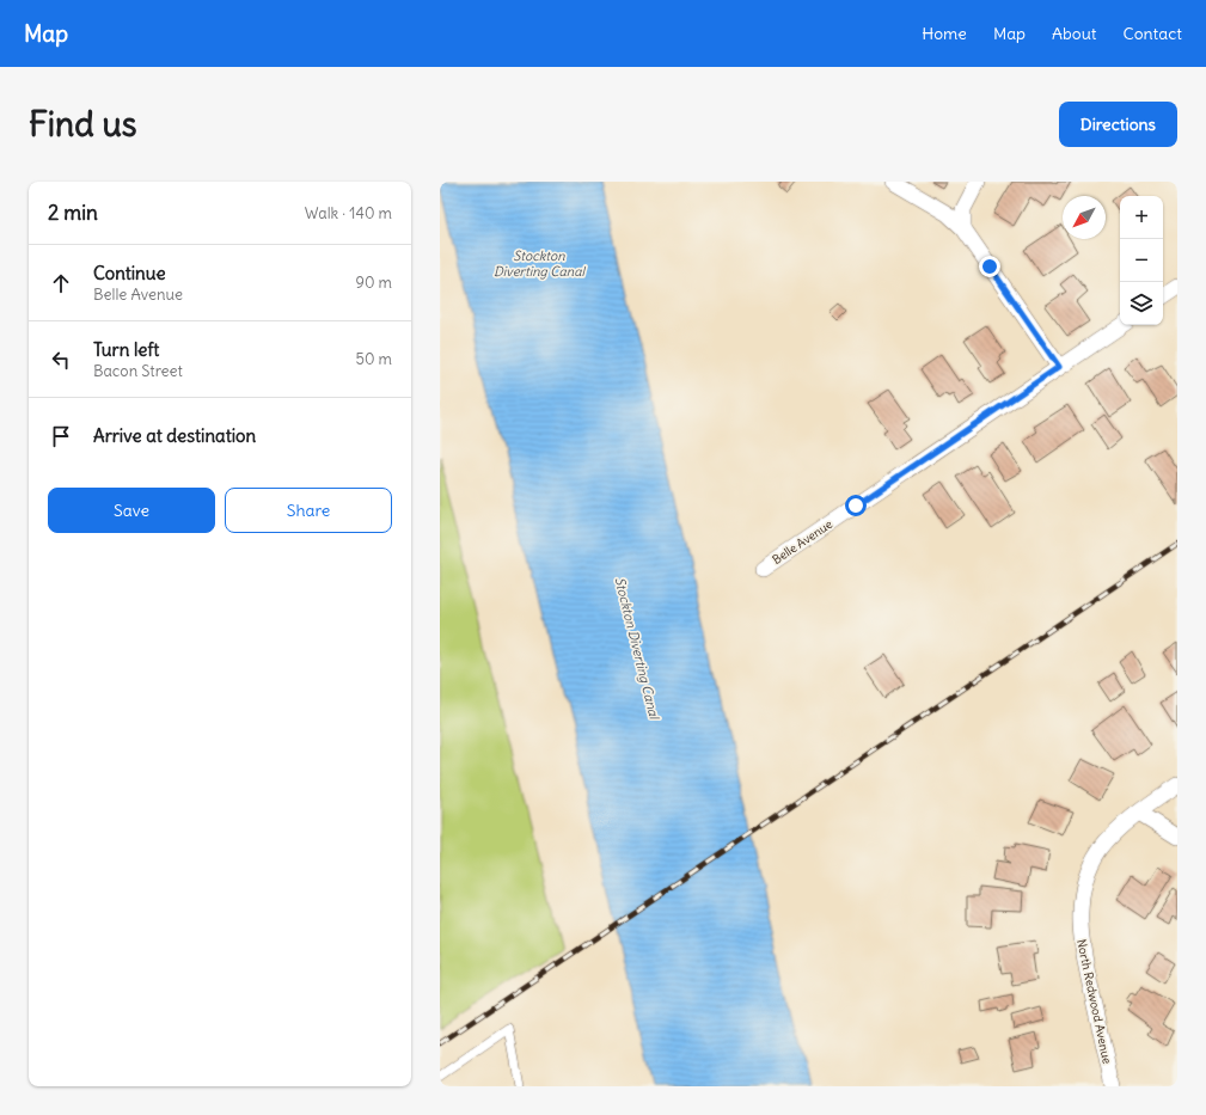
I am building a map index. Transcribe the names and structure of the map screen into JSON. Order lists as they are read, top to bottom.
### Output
{
  "streets": {
    "street": ["Belle Avenue", "North Redwood Avenue"]
  },
  "water": ["Stockton Diverting Canal"],
  "north": "bottom left",
  "page": {
    "header": "Map",
    "nav": [
      "Home",
      "Map",
      "About",
      "Contact"
    ],
    "buttons": [
      "Directions",
      ["Save", "Share"]
    ],
    "title": "Find us",
    "heading": ["2 min", "Walk · 140 m"],
    "map_buttons": ["+", "−"],
    "list": [
      ["Continue", "Belle Avenue", "90 m"],
      ["Turn left", "Bacon Street", "50 m"],
      "Arrive at destination"
    ]
  }
}
